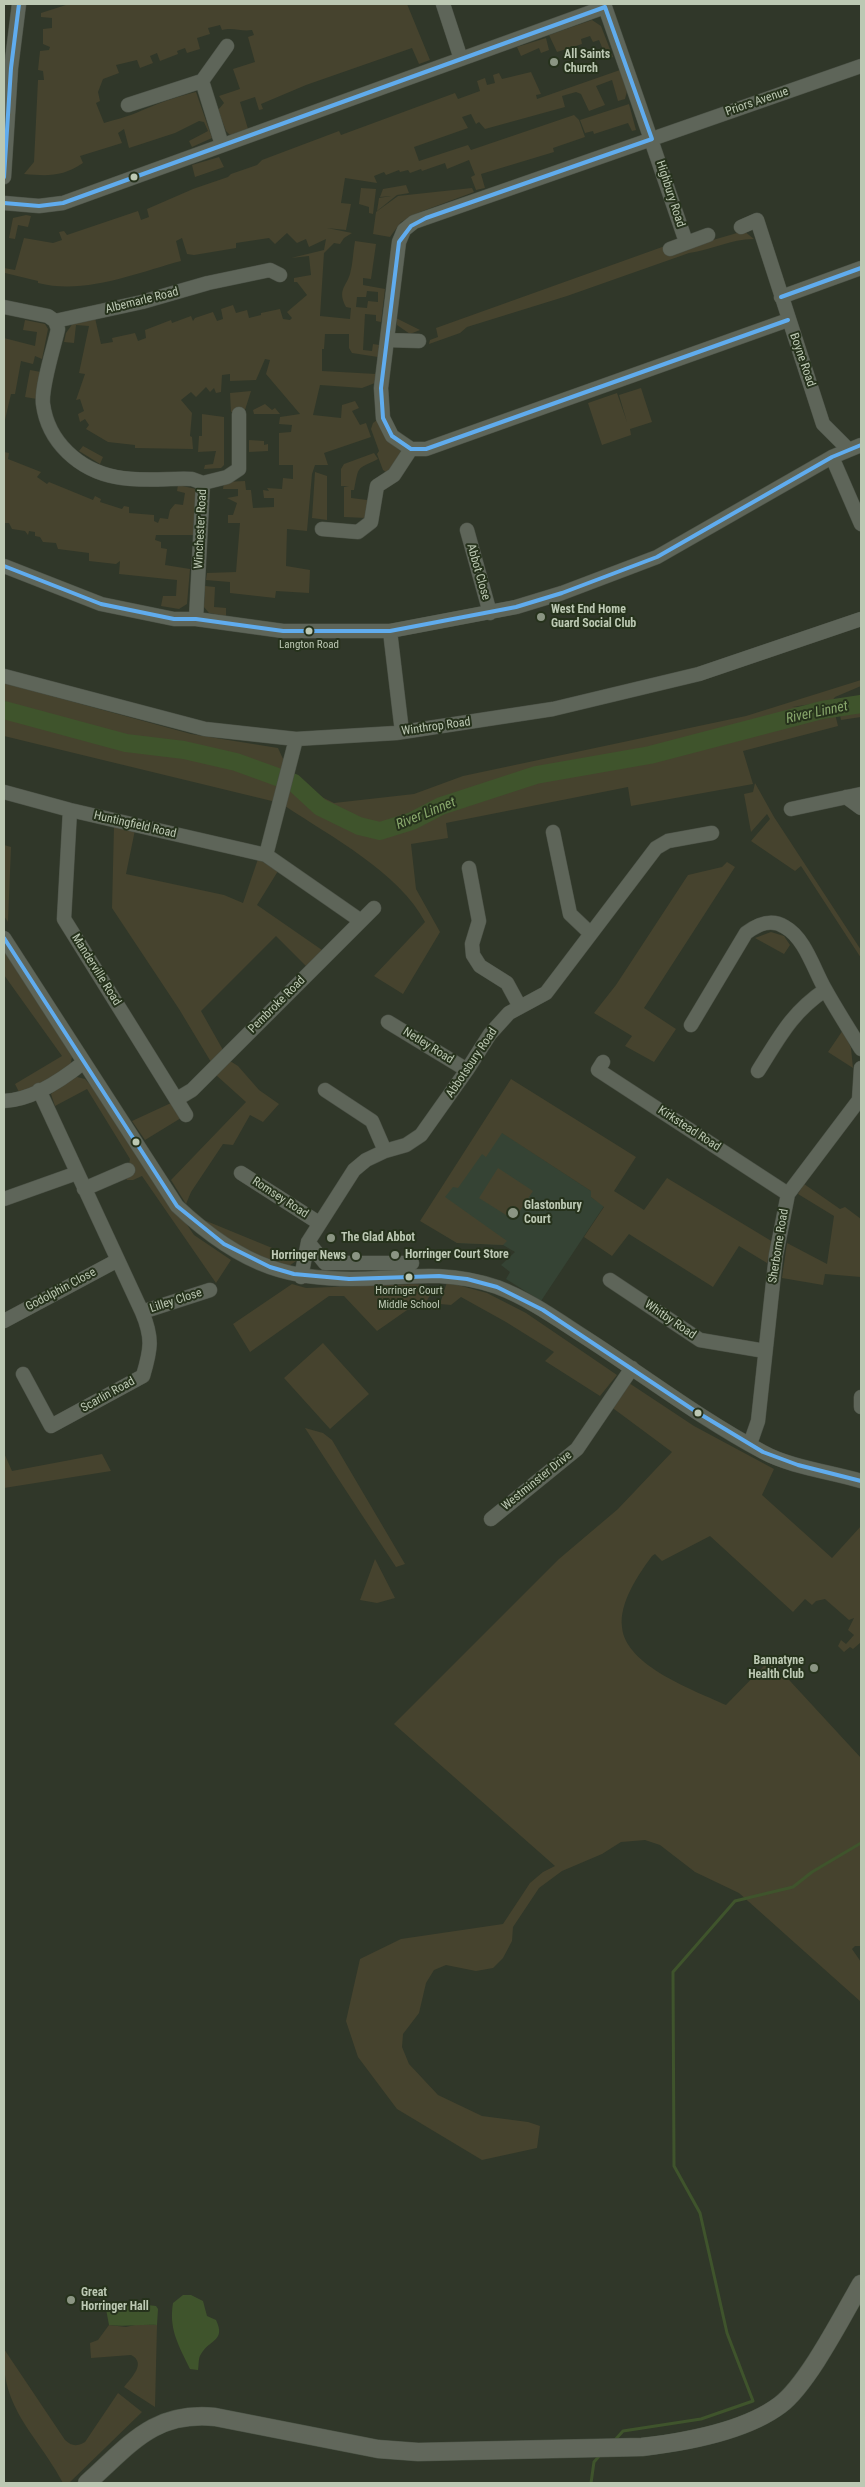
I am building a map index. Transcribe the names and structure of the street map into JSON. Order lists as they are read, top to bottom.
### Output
{
  "streets": {
    "street": [
      "Priors Avenue",
      "Highbury Road",
      "Albemarle Road",
      "Boyne Road",
      "Winchester Road",
      "Abbot Close",
      "Winthrop Road",
      "Huntingfield Road",
      "Manderville Road",
      "Pembroke Road",
      "Netley Road",
      "Abbotsbury Road",
      "Kirkstead Road",
      "Romsey Road",
      "Sherborne Road",
      "Godolphin Close",
      "Lilley Close",
      "Whitby Road",
      "Scarlin Road",
      "Westminster Drive"
    ]
  },
  "crossings": [
    ["Priors Avenue", "Highbury Road"],
    ["Albemarle Road", "Winchester Road"],
    ["Huntingfield Road", "Manderville Road"],
    ["Huntingfield Road", "Pembroke Road"],
    ["Manderville Road", "Pembroke Road"],
    ["Netley Road", "Abbotsbury Road"],
    ["Abbotsbury Road", "Romsey Road"],
    ["Kirkstead Road", "Sherborne Road"],
    ["Sherborne Road", "Whitby Road"],
    ["Godolphin Close", "Scarlin Road"],
    ["Lilley Close", "Scarlin Road"]
  ],
  "water": ["River Linnet"],
  "places": [
    "All Saints Church",
    "West End Home Guard Social Club",
    "Langton Road",
    "Glastonbury Court",
    "The Glad Abbot",
    "Horringer Court Store",
    "Horringer News",
    "Horringer Court Middle School",
    "Bannatyne Health Club",
    "Great Horringer Hall"
  ]
}
